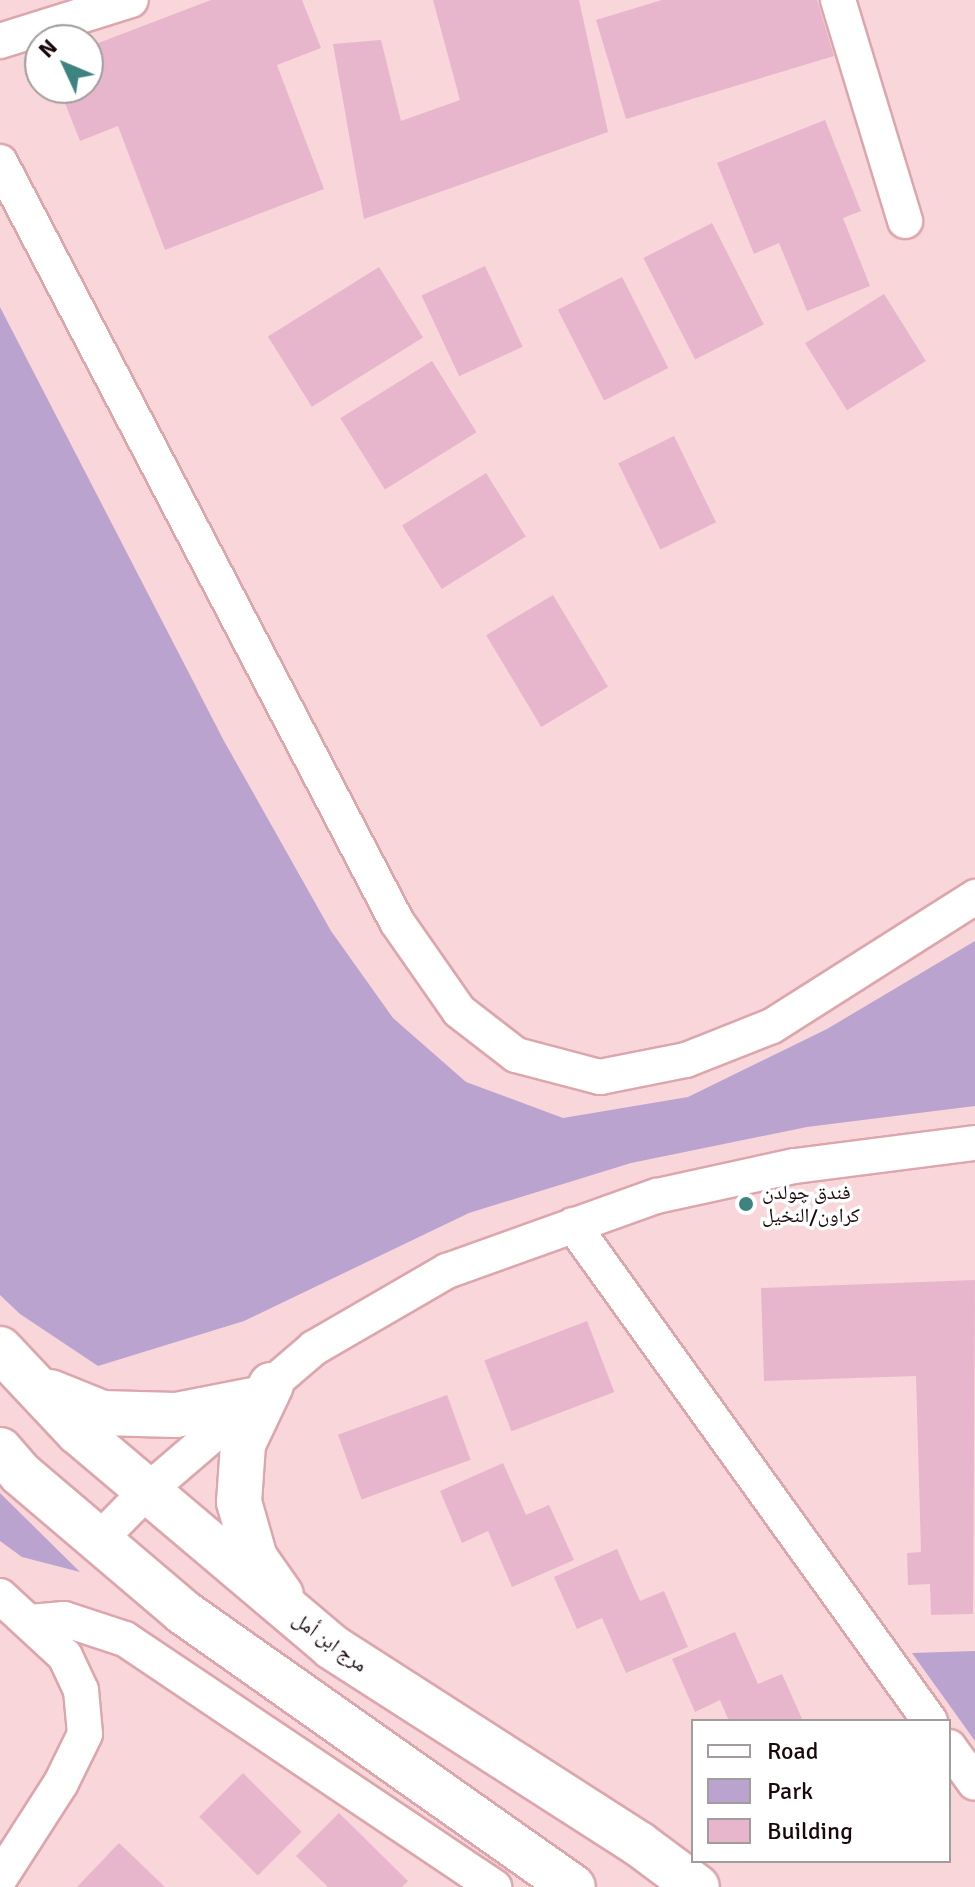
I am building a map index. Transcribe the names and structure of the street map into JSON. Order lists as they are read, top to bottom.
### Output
{
  "streets": {
    "street": ["مرج ابن أمل"]
  },
  "places": ["فندق چولدن كراون/النخيل"],
  "legend": ["Road", "Park", "Building"],
  "north": "top left"
}
